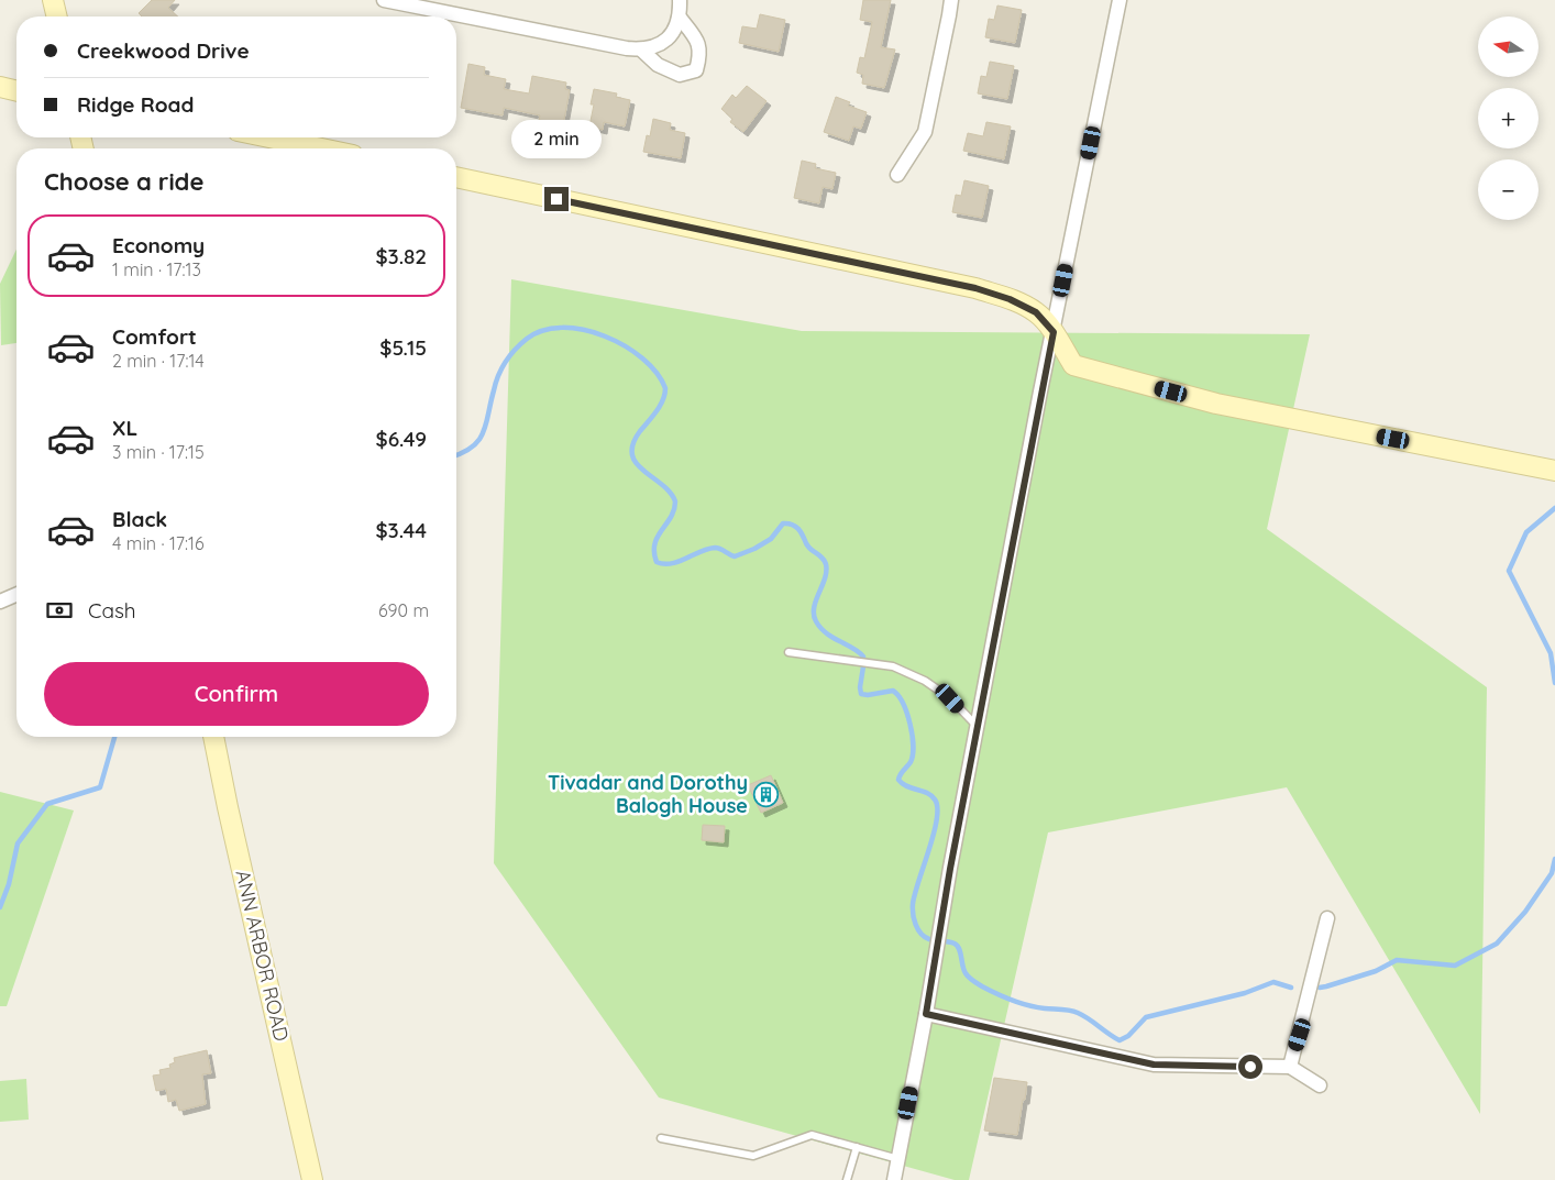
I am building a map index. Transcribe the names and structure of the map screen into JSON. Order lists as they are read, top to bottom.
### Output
{
  "streets": {
    "street": ["ANN ARBOR ROAD"]
  },
  "places": {
    "building": ["Tivadar and Dorothy Balogh House"]
  },
  "north": "left",
  "page": {
    "map_buttons": ["+", "−"],
    "banner": ["Creekwood Drive", "Ridge Road"],
    "bubble": "2 min",
    "heading": "Choose a ride",
    "list": [
      {
        "name": "Economy",
        "note": "1 min · 17:13",
        "value": "$3.82"
      },
      {
        "name": "Comfort",
        "note": "2 min · 17:14",
        "value": "$5.15"
      },
      {
        "name": "XL",
        "note": "3 min · 17:15",
        "value": "$6.49"
      },
      {
        "name": "Black",
        "note": "4 min · 17:16",
        "value": "$3.44"
      }
    ],
    "pay": ["Cash", "690 m"],
    "buttons": "Confirm"
  }
}
